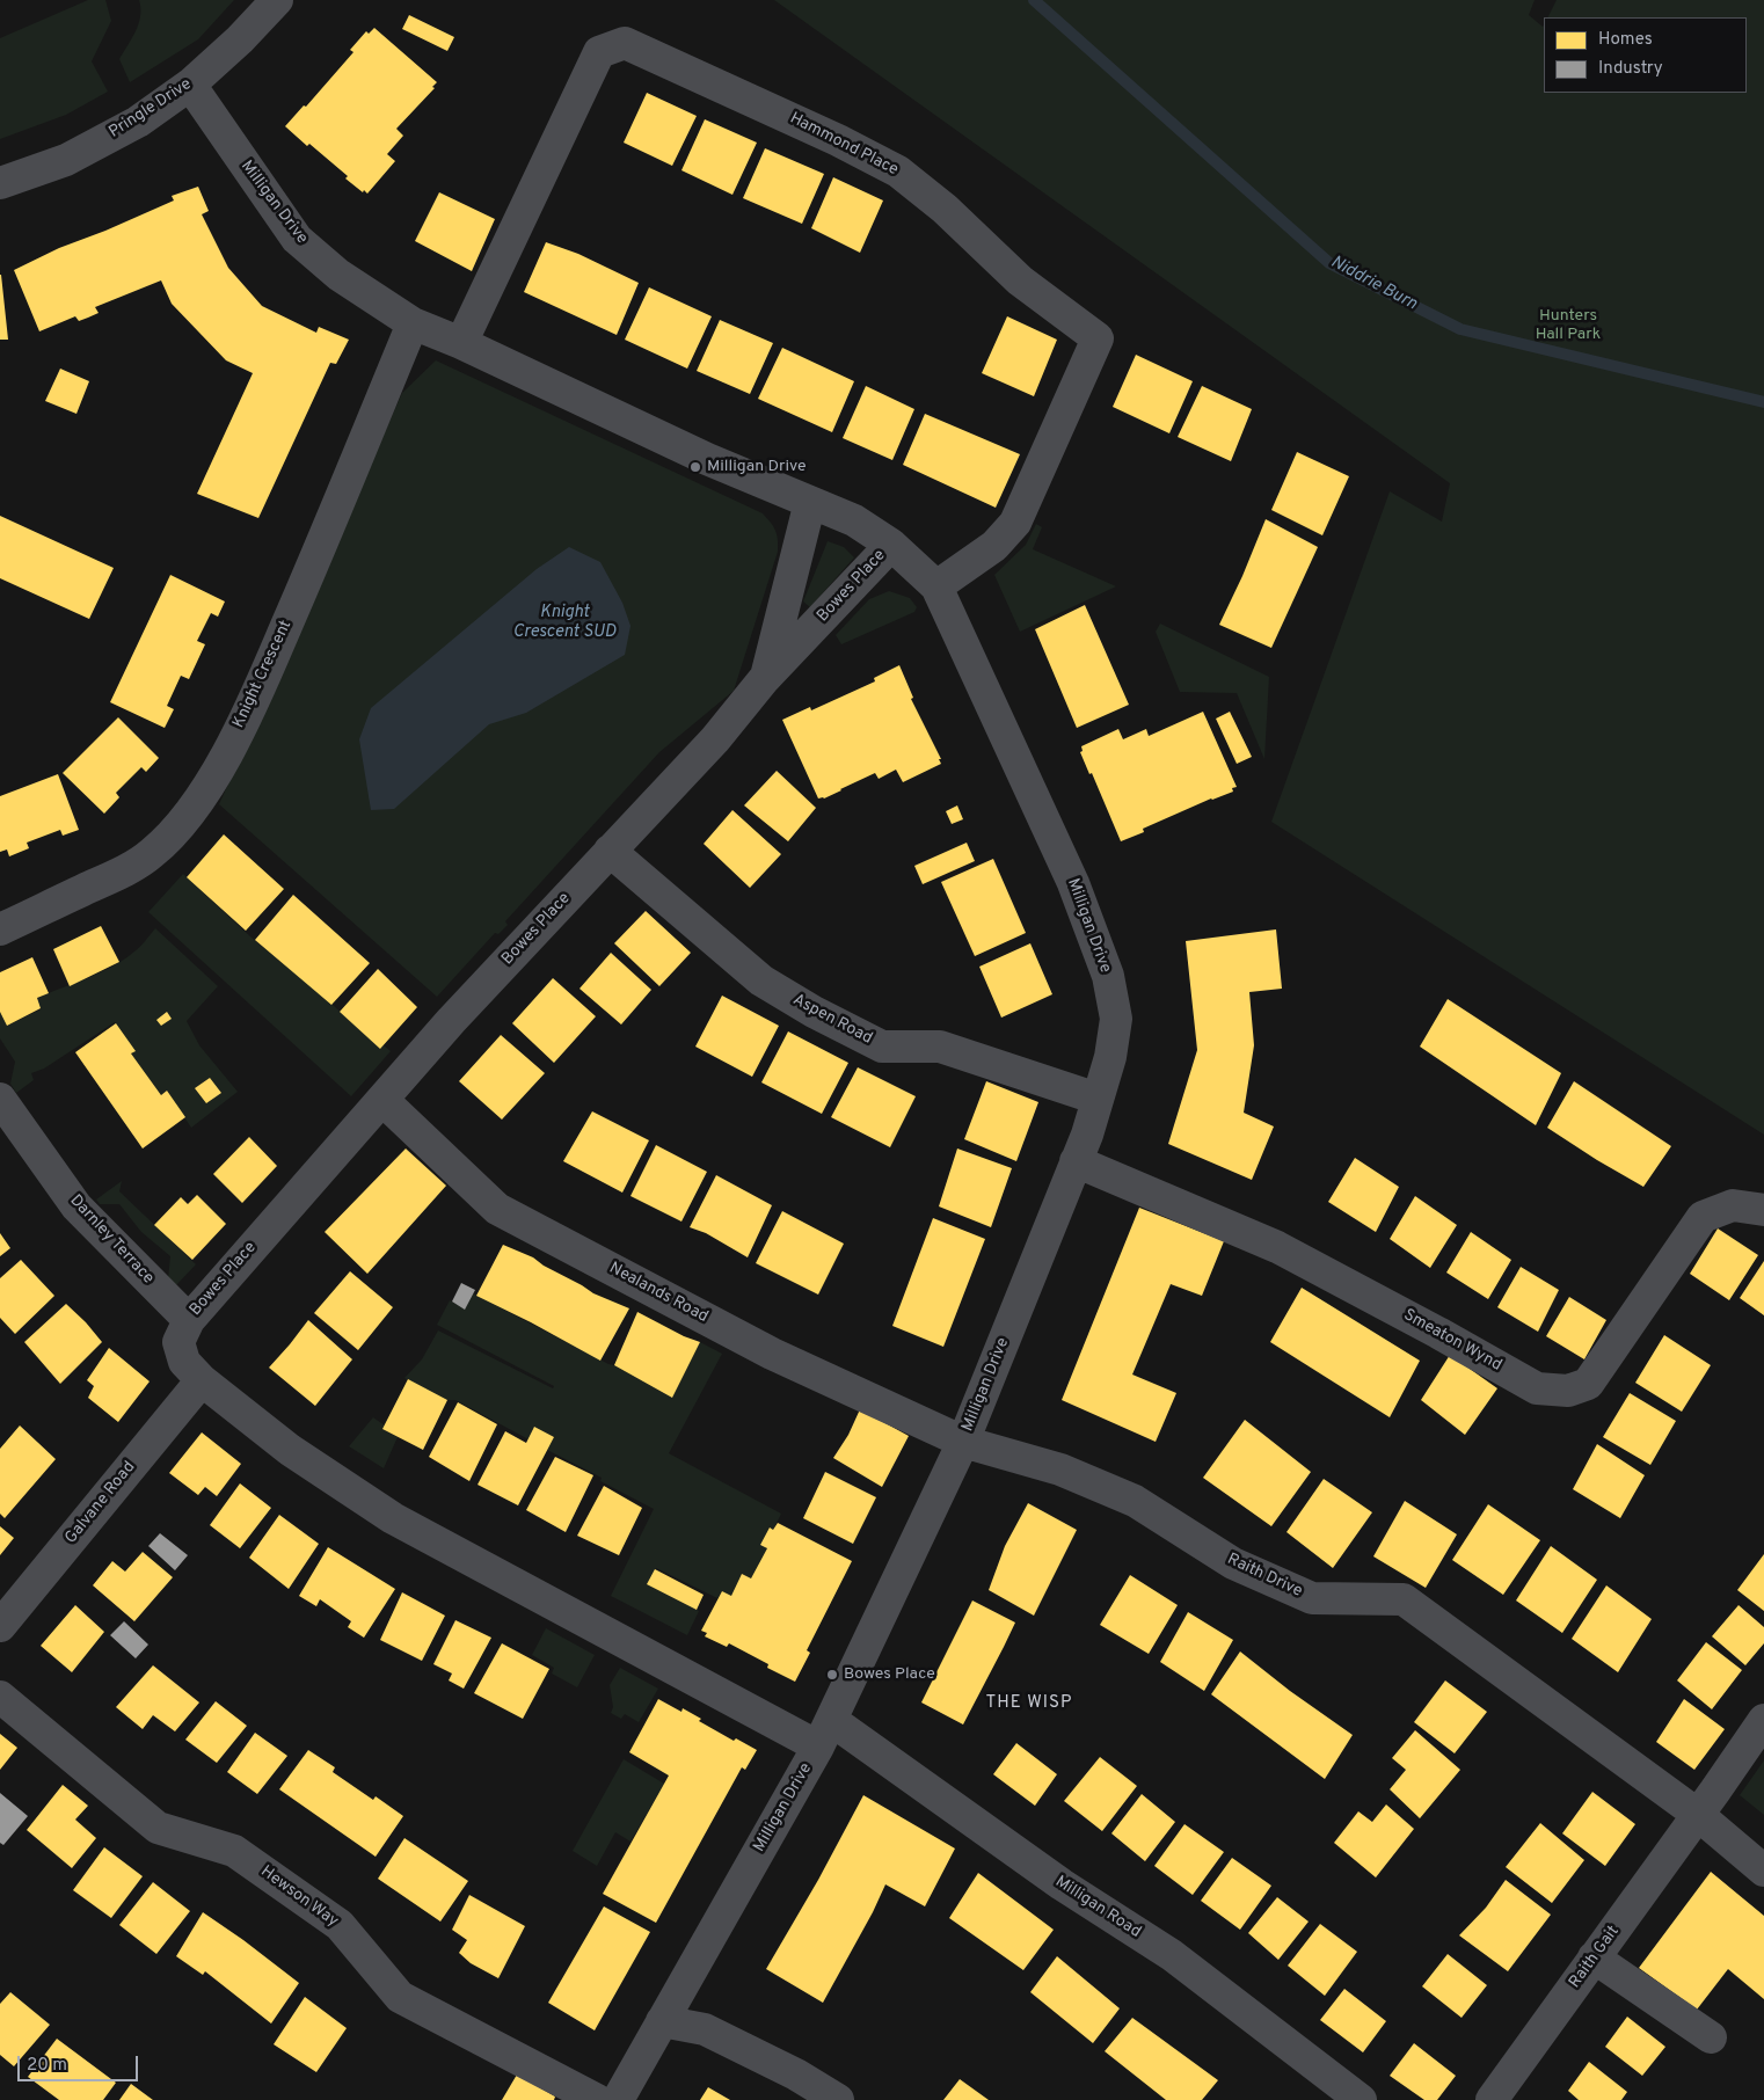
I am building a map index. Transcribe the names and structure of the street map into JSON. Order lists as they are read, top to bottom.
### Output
{
  "streets": {
    "street": [
      "Pringle Drive",
      "Hammond Place",
      "Milligan Drive",
      "Bowes Place",
      "Knight Crescent",
      "Aspen Road",
      "Darnley Terrace",
      "Nealands Road",
      "Smeaton Wynd",
      "Galvane Road",
      "Raith Drive",
      "Hewson Way",
      "Milligan Road",
      "Raith Gait"
    ]
  },
  "crossings": [
    ["Pringle Drive", "Milligan Drive"],
    ["Hammond Place", "Milligan Drive"],
    ["Milligan Drive", "Bowes Place"],
    ["Milligan Drive", "Knight Crescent"],
    ["Milligan Drive", "Aspen Road"],
    ["Milligan Drive", "Nealands Road"],
    ["Milligan Drive", "Smeaton Wynd"],
    ["Milligan Drive", "Raith Drive"],
    ["Milligan Drive", "Milligan Road"],
    ["Bowes Place", "Aspen Road"],
    ["Bowes Place", "Darnley Terrace"],
    ["Bowes Place", "Nealands Road"],
    ["Bowes Place", "Galvane Road"],
    ["Bowes Place", "Milligan Road"],
    ["Nealands Road", "Raith Drive"],
    ["Raith Drive", "Raith Gait"]
  ],
  "districts": ["THE WISP"],
  "water": ["Niddrie Burn", "Knight Crescent SUD"],
  "parks": ["Hunters Hall Park"],
  "places": ["Milligan Drive", "Bowes Place"],
  "legend": ["Homes", "Industry"],
  "scale_bar": "20 m"
}
